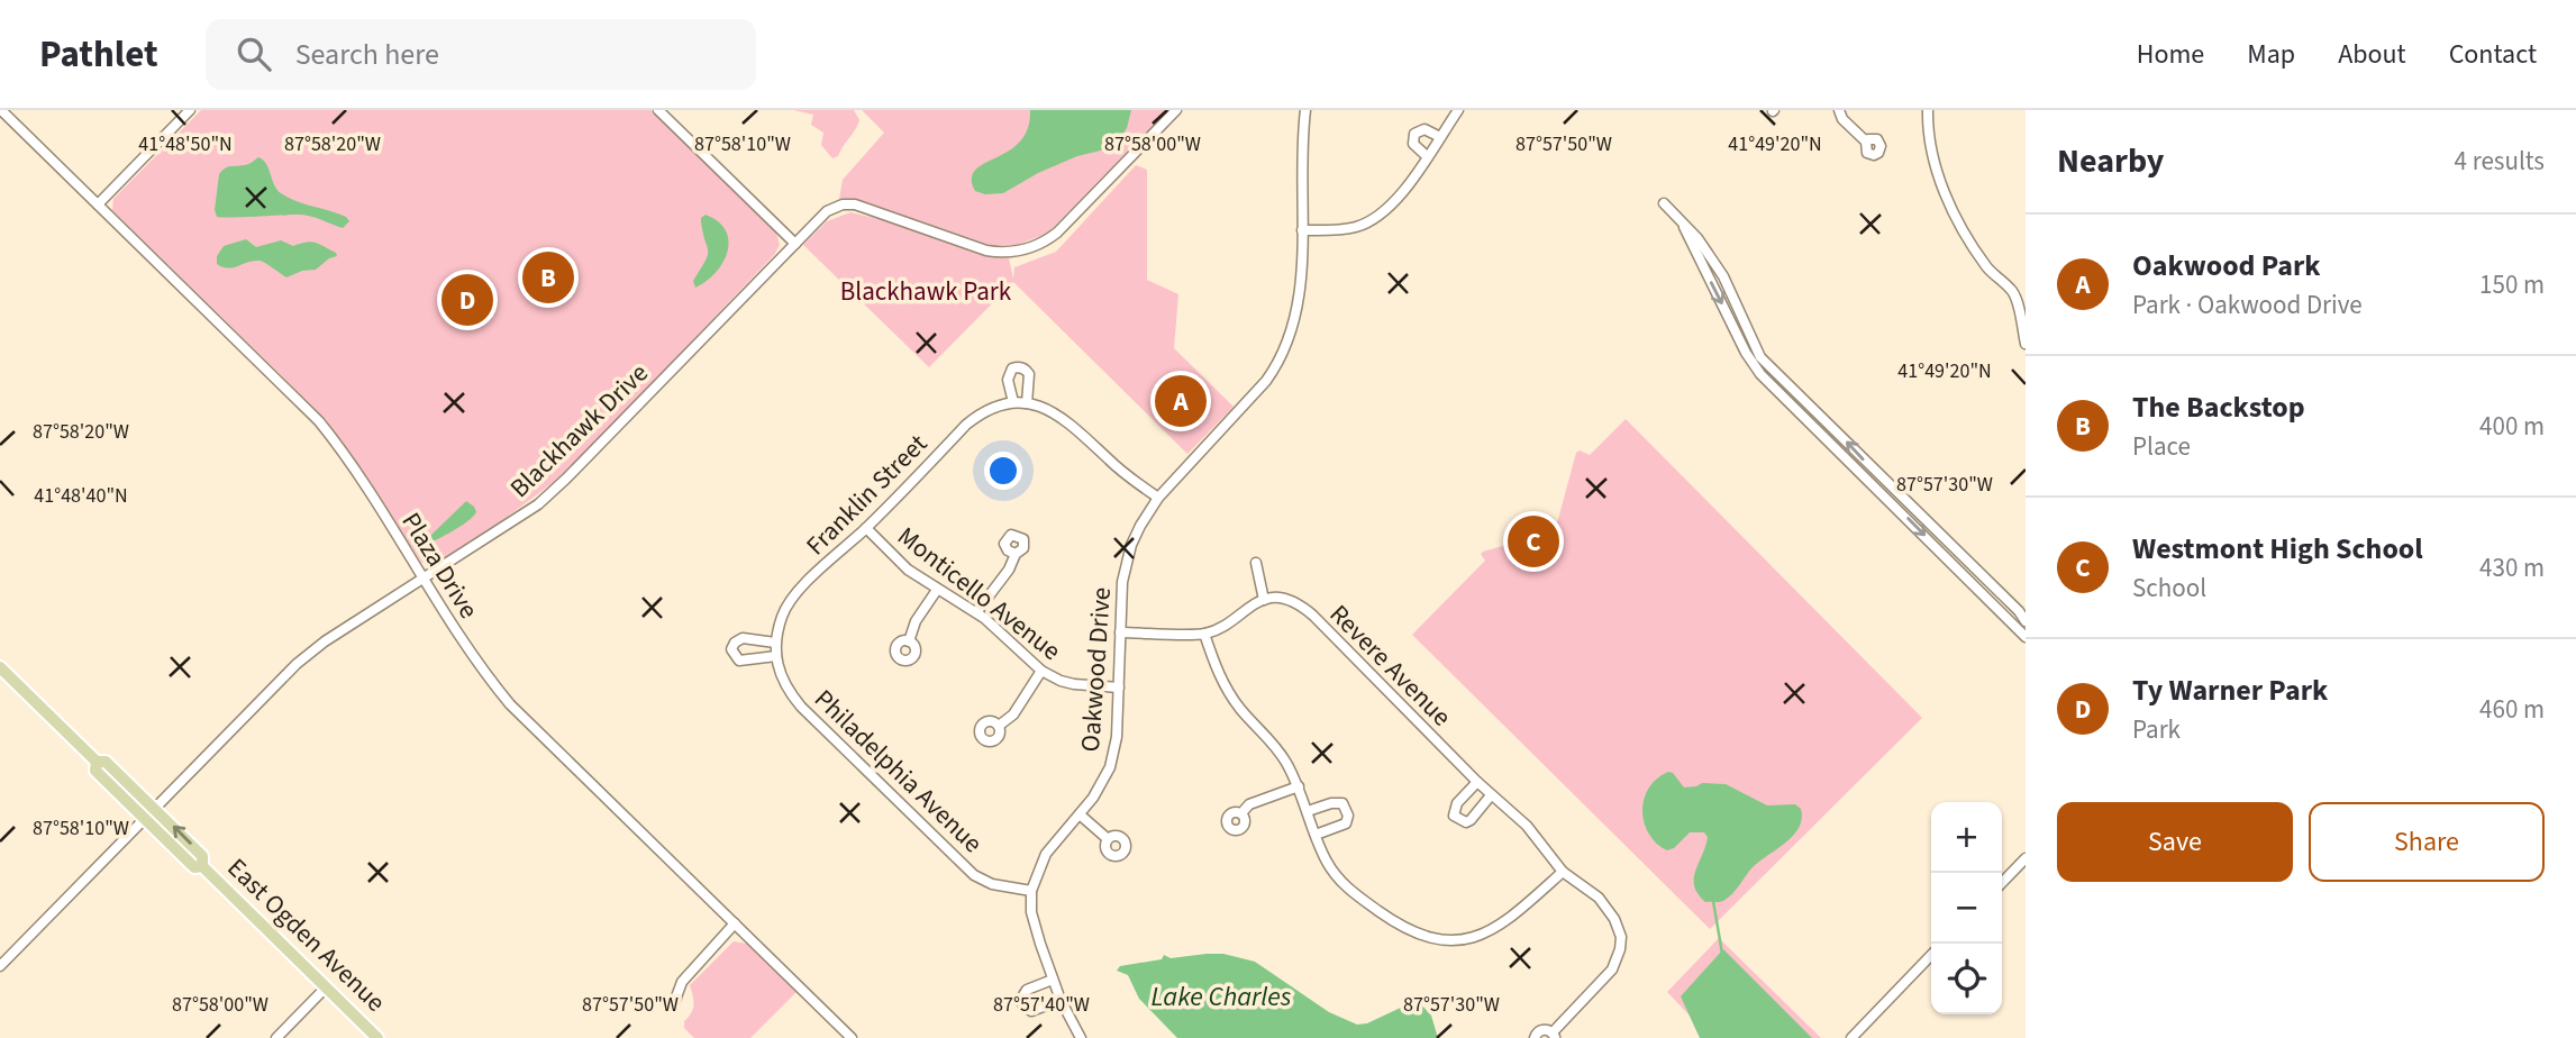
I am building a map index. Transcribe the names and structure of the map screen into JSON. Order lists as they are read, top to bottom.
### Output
{
  "streets": {
    "main road": ["East Ogden Avenue"],
    "street": [
      "Blackhawk Drive",
      "Franklin Street",
      "Plaza Drive",
      "Monticello Avenue",
      "Revere Avenue",
      "Oakwood Drive",
      "Philadelphia Avenue"
    ]
  },
  "crossings": [
    ["Blackhawk Drive", "Plaza Drive"],
    ["Blackhawk Drive", "East Ogden Avenue"],
    ["Franklin Street", "Monticello Avenue"],
    ["Franklin Street", "Philadelphia Avenue"],
    ["Monticello Avenue", "Oakwood Drive"],
    ["Oakwood Drive", "Philadelphia Avenue"]
  ],
  "water": ["Lake Charles"],
  "parks": ["Blackhawk Park"],
  "page": {
    "header": "Pathlet",
    "search": "Search here",
    "nav": [
      "Home",
      "Map",
      "About",
      "Contact"
    ],
    "heading": ["Nearby", "4 results"],
    "list": [
      {
        "mark": "A",
        "name": "Oakwood Park",
        "note": "Park · Oakwood Drive",
        "value": "150 m"
      },
      {
        "mark": "B",
        "name": "The Backstop",
        "note": "Place",
        "value": "400 m"
      },
      {
        "mark": "C",
        "name": "Westmont High School",
        "note": "School",
        "value": "430 m"
      },
      {
        "mark": "D",
        "name": "Ty Warner Park",
        "note": "Park",
        "value": "460 m"
      }
    ],
    "pins": [
      "B",
      "D",
      "A",
      "C"
    ],
    "buttons": ["Save", "Share"],
    "map_buttons": ["+", "−"]
  },
  "coordinates": [
    "87°58'20\"W",
    "87°58'10\"W",
    "87°58'00\"W",
    "87°57'50\"W",
    "41°49'20\"N",
    "41°48'50\"N",
    "87°57'30\"W",
    "41°48'40\"N",
    "87°57'40\"W"
  ]
}
